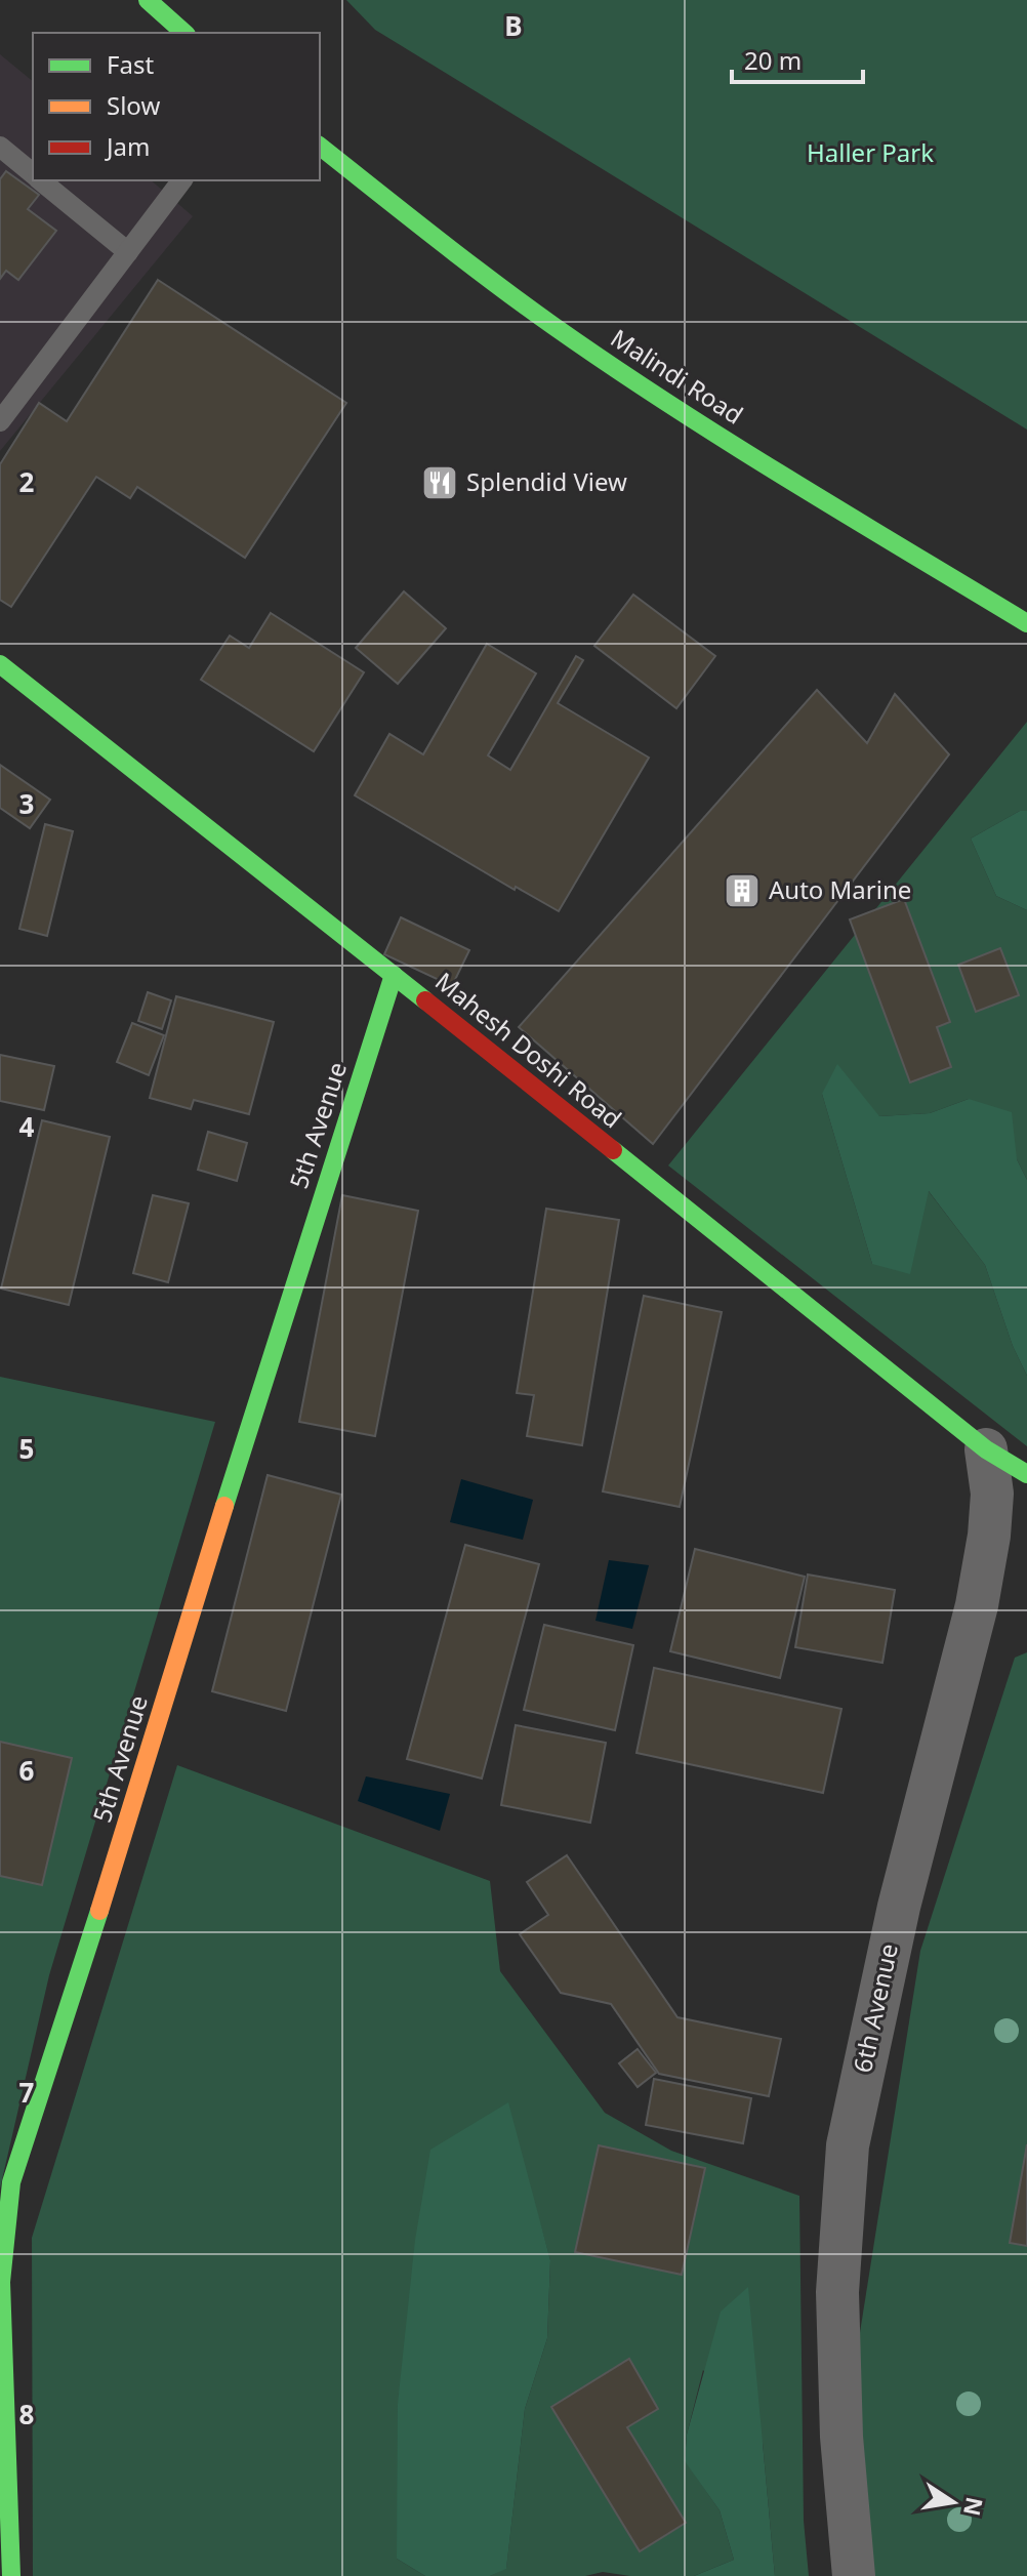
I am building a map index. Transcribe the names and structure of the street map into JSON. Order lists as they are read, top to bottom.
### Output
{
  "streets": {
    "main road": ["Malindi Road", "Mahesh Doshi Road", "5th Avenue"],
    "street": ["6th Avenue"]
  },
  "crossings": [
    ["Mahesh Doshi Road", "5th Avenue"],
    ["Mahesh Doshi Road", "6th Avenue"]
  ],
  "parks": ["Haller Park"],
  "places": {
    "restaurant": ["Splendid View"],
    "building": ["Auto Marine"]
  },
  "legend": ["Fast", "Slow", "Jam"],
  "scale_bar": "20 m",
  "north": "right",
  "grid": {
    "columns": ["B"],
    "rows": [
      "2",
      "3",
      "4",
      "5",
      "6",
      "7",
      "8"
    ]
  }
}
